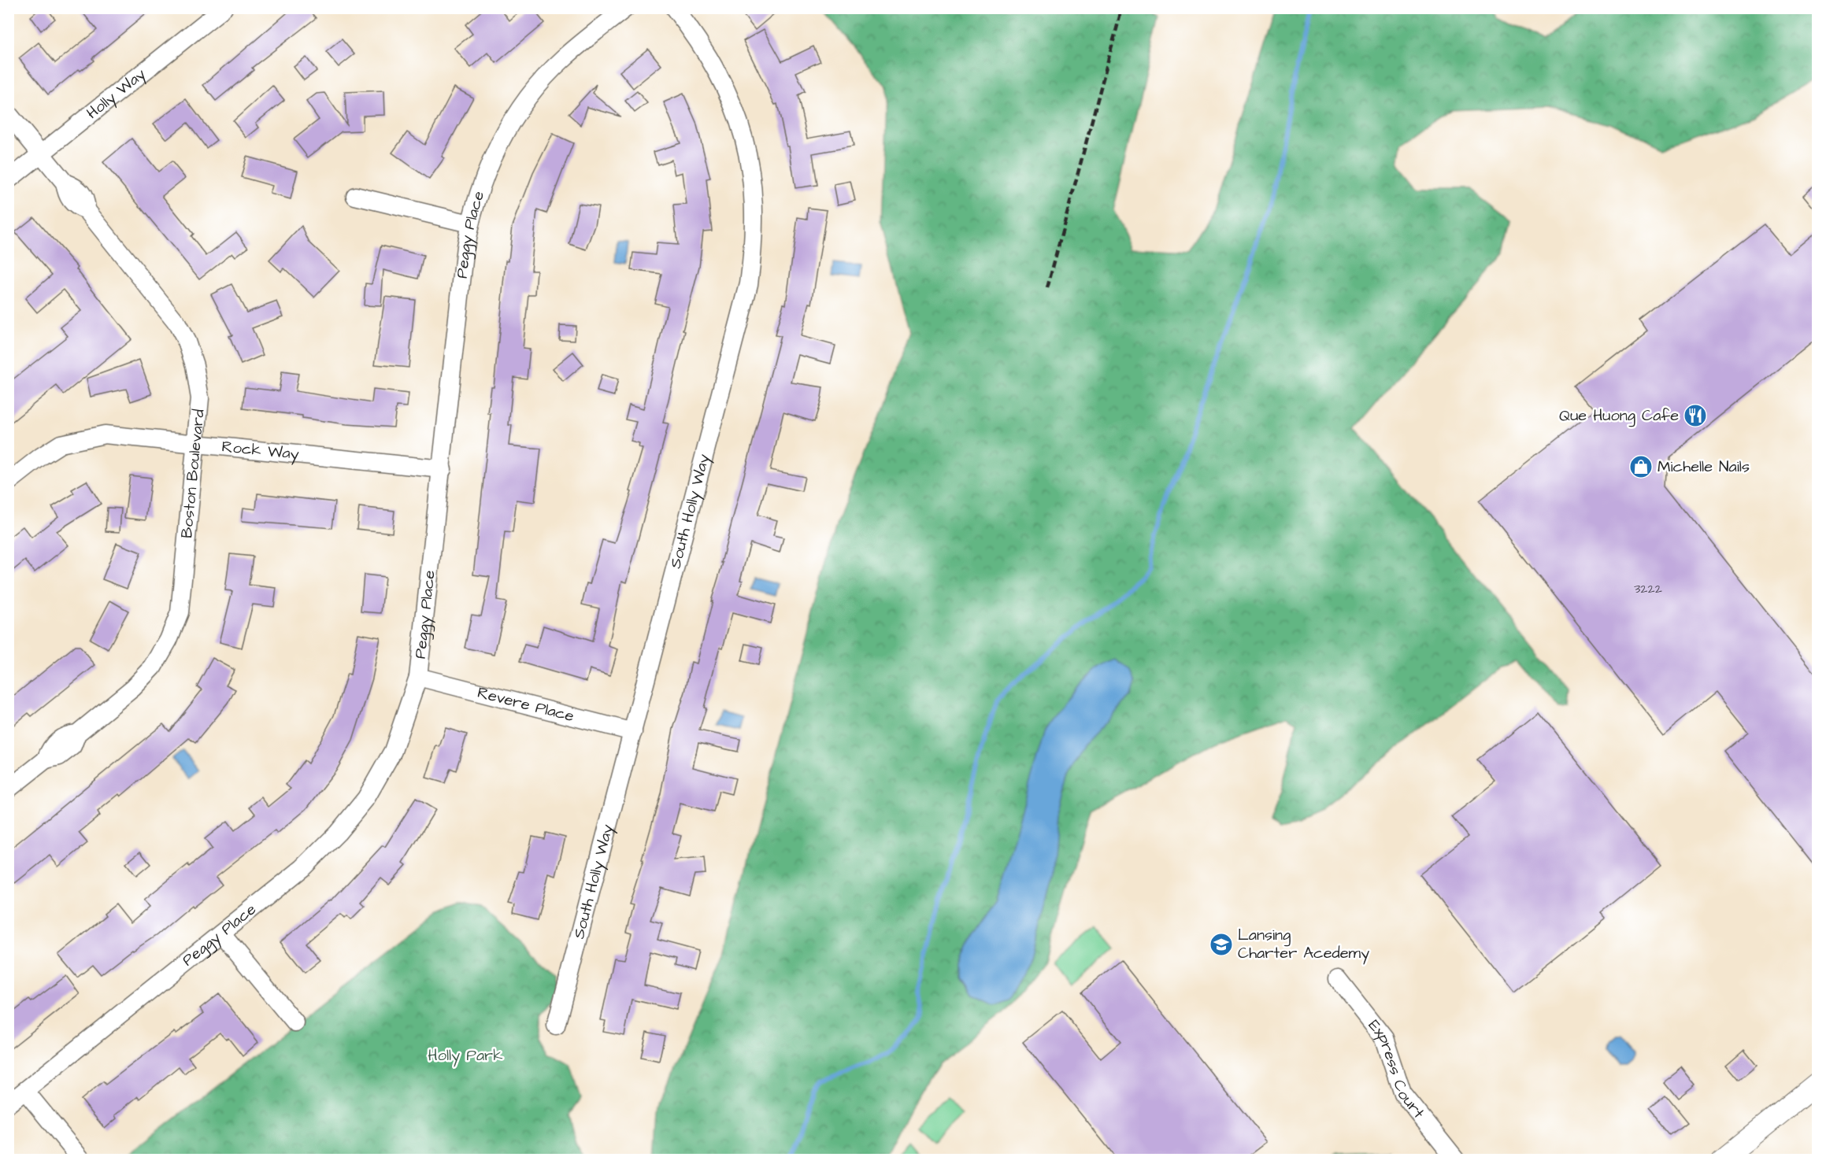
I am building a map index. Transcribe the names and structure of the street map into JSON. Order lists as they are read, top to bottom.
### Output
{
  "streets": {
    "street": [
      "Holly Way",
      "Peggy Place",
      "Rock Way",
      "Boston Boulevard",
      "South Holly Way",
      "Revere Place",
      "Express Court"
    ]
  },
  "crossings": [
    ["Holly Way", "Boston Boulevard"],
    ["Peggy Place", "Rock Way"],
    ["Peggy Place", "Revere Place"],
    ["Rock Way", "Boston Boulevard"],
    ["South Holly Way", "Revere Place"]
  ],
  "parks": ["Holly Park"],
  "places": {
    "restaurant": ["Que Huong Cafe"],
    "shop": ["Michelle Nails"],
    "school or university": ["Lansing Charter Acedemy"]
  },
  "house_numbers": ["3222"]
}
